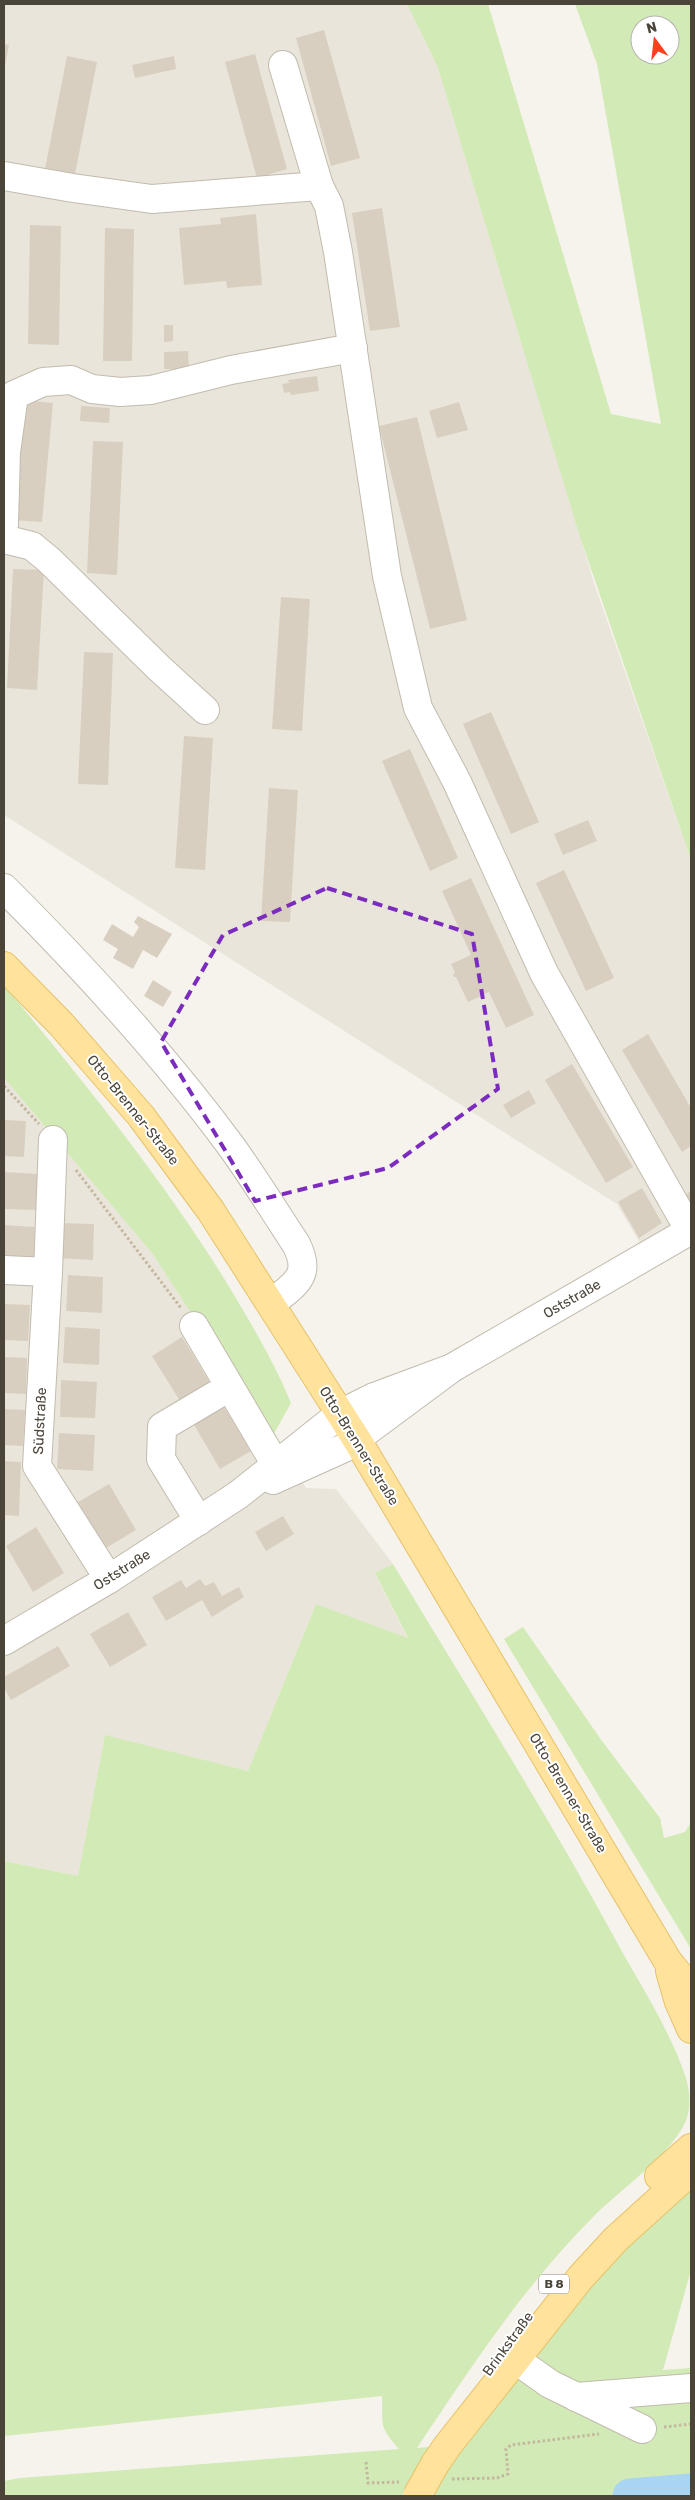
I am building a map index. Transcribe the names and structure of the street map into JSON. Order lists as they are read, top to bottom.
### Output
{
  "streets": {
    "main road": ["Otto-Brenner-Straße", "B 8", "Brinkstraße"],
    "street": ["Oststraße", "Südstraße"]
  },
  "crossings": [
    ["Otto-Brenner-Straße", "Oststraße"],
    ["Oststraße", "Südstraße"]
  ],
  "north": "top"
}
